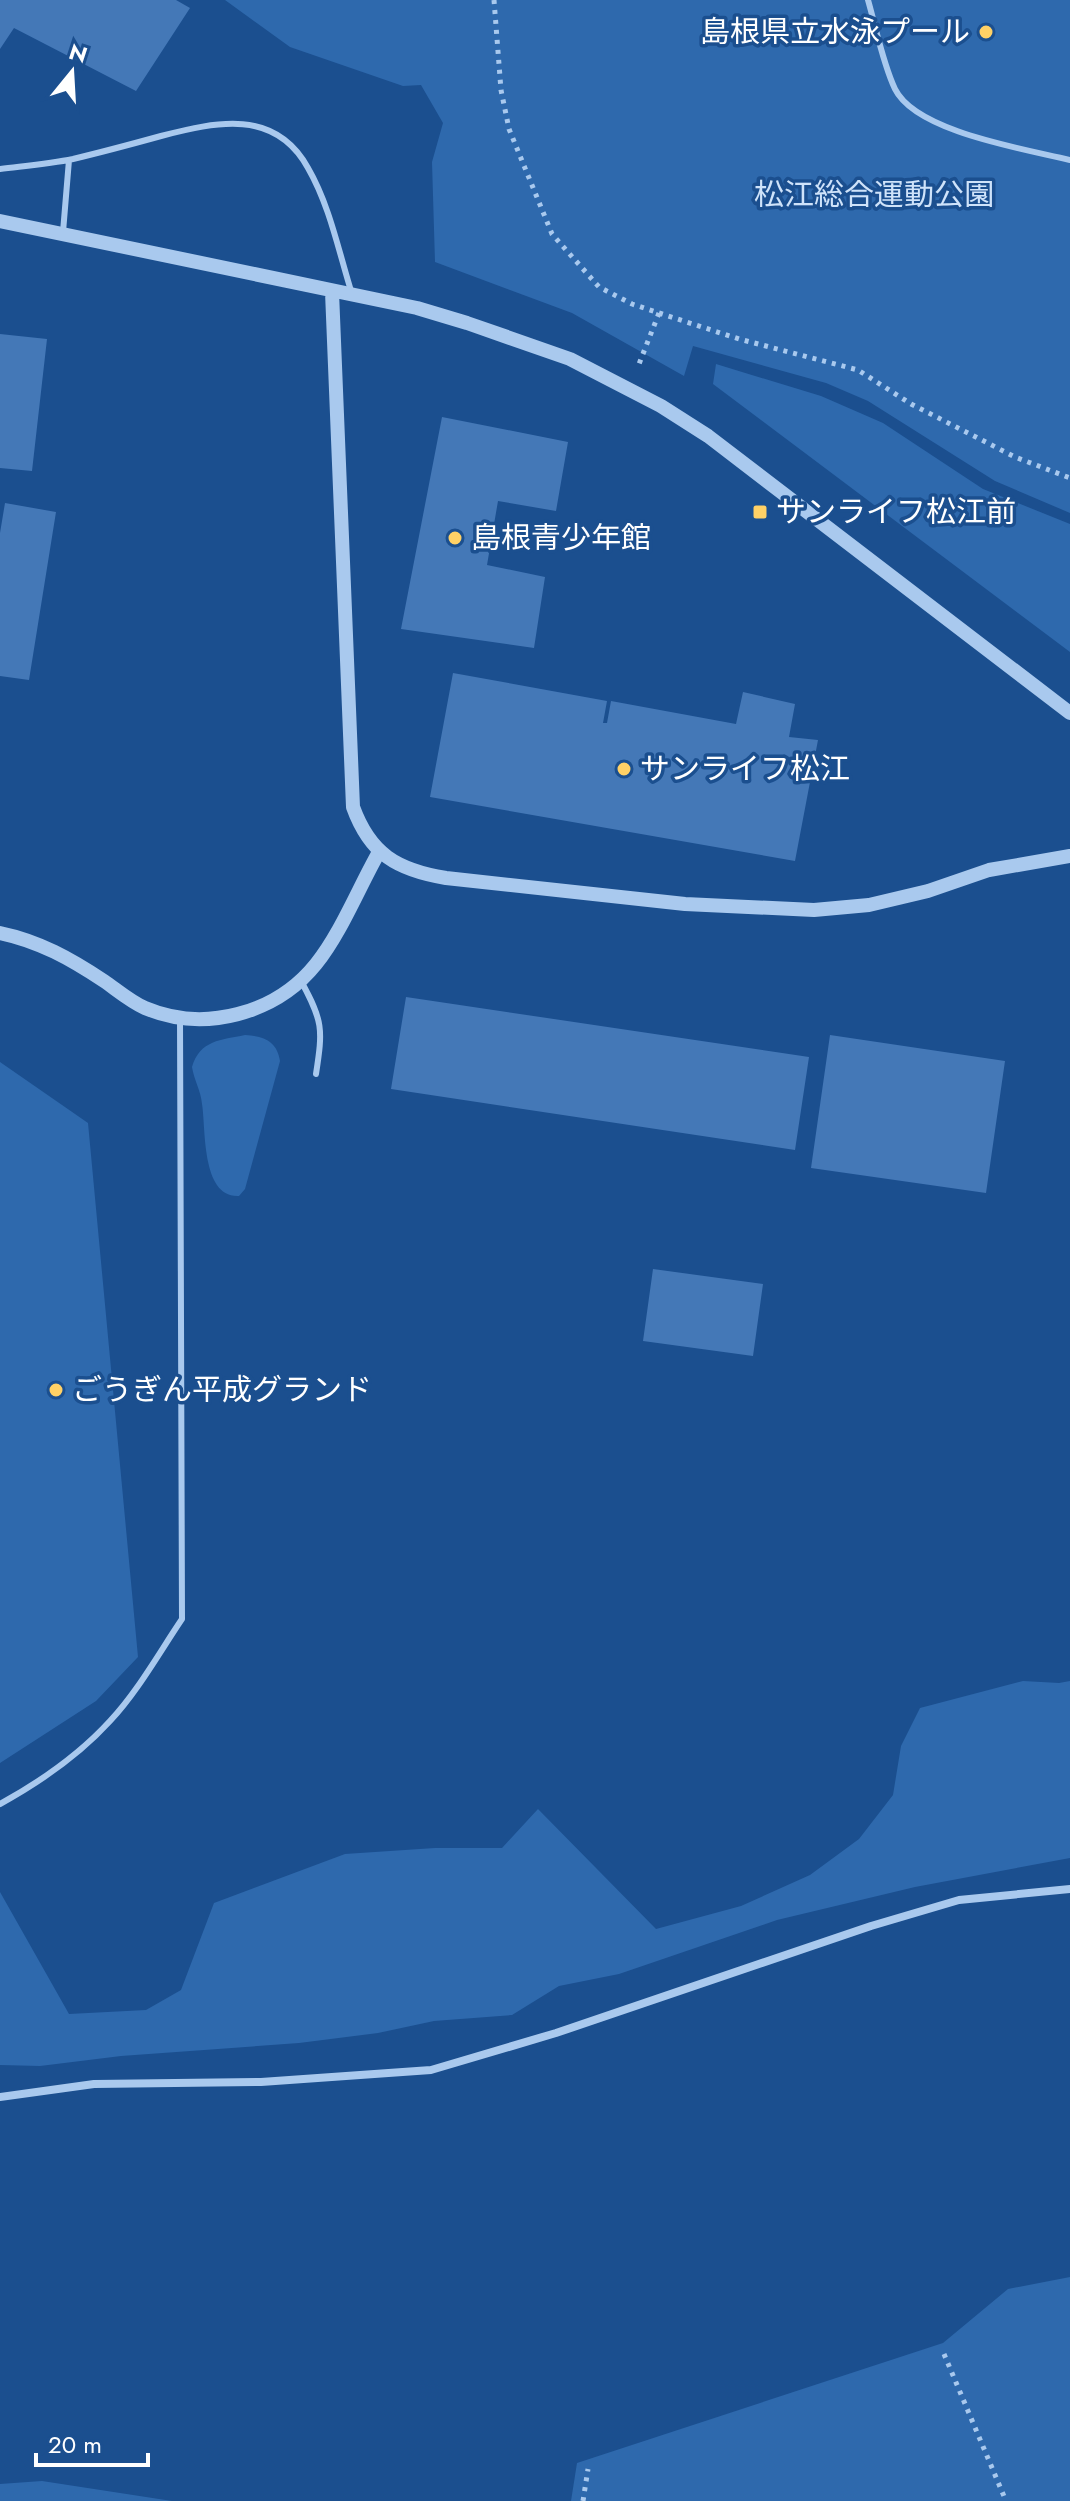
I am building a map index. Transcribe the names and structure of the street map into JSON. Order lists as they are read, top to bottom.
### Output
{
  "parks": ["松江総合運動公園"],
  "places": {
    "other": [
      "島根県立水泳プール",
      "島根青少年館",
      "サンライフ松江",
      "ごうぎん平成グランド"
    ],
    "transit": ["サンライフ松江前"]
  },
  "scale_bar": "20 m",
  "north": "top"
}
